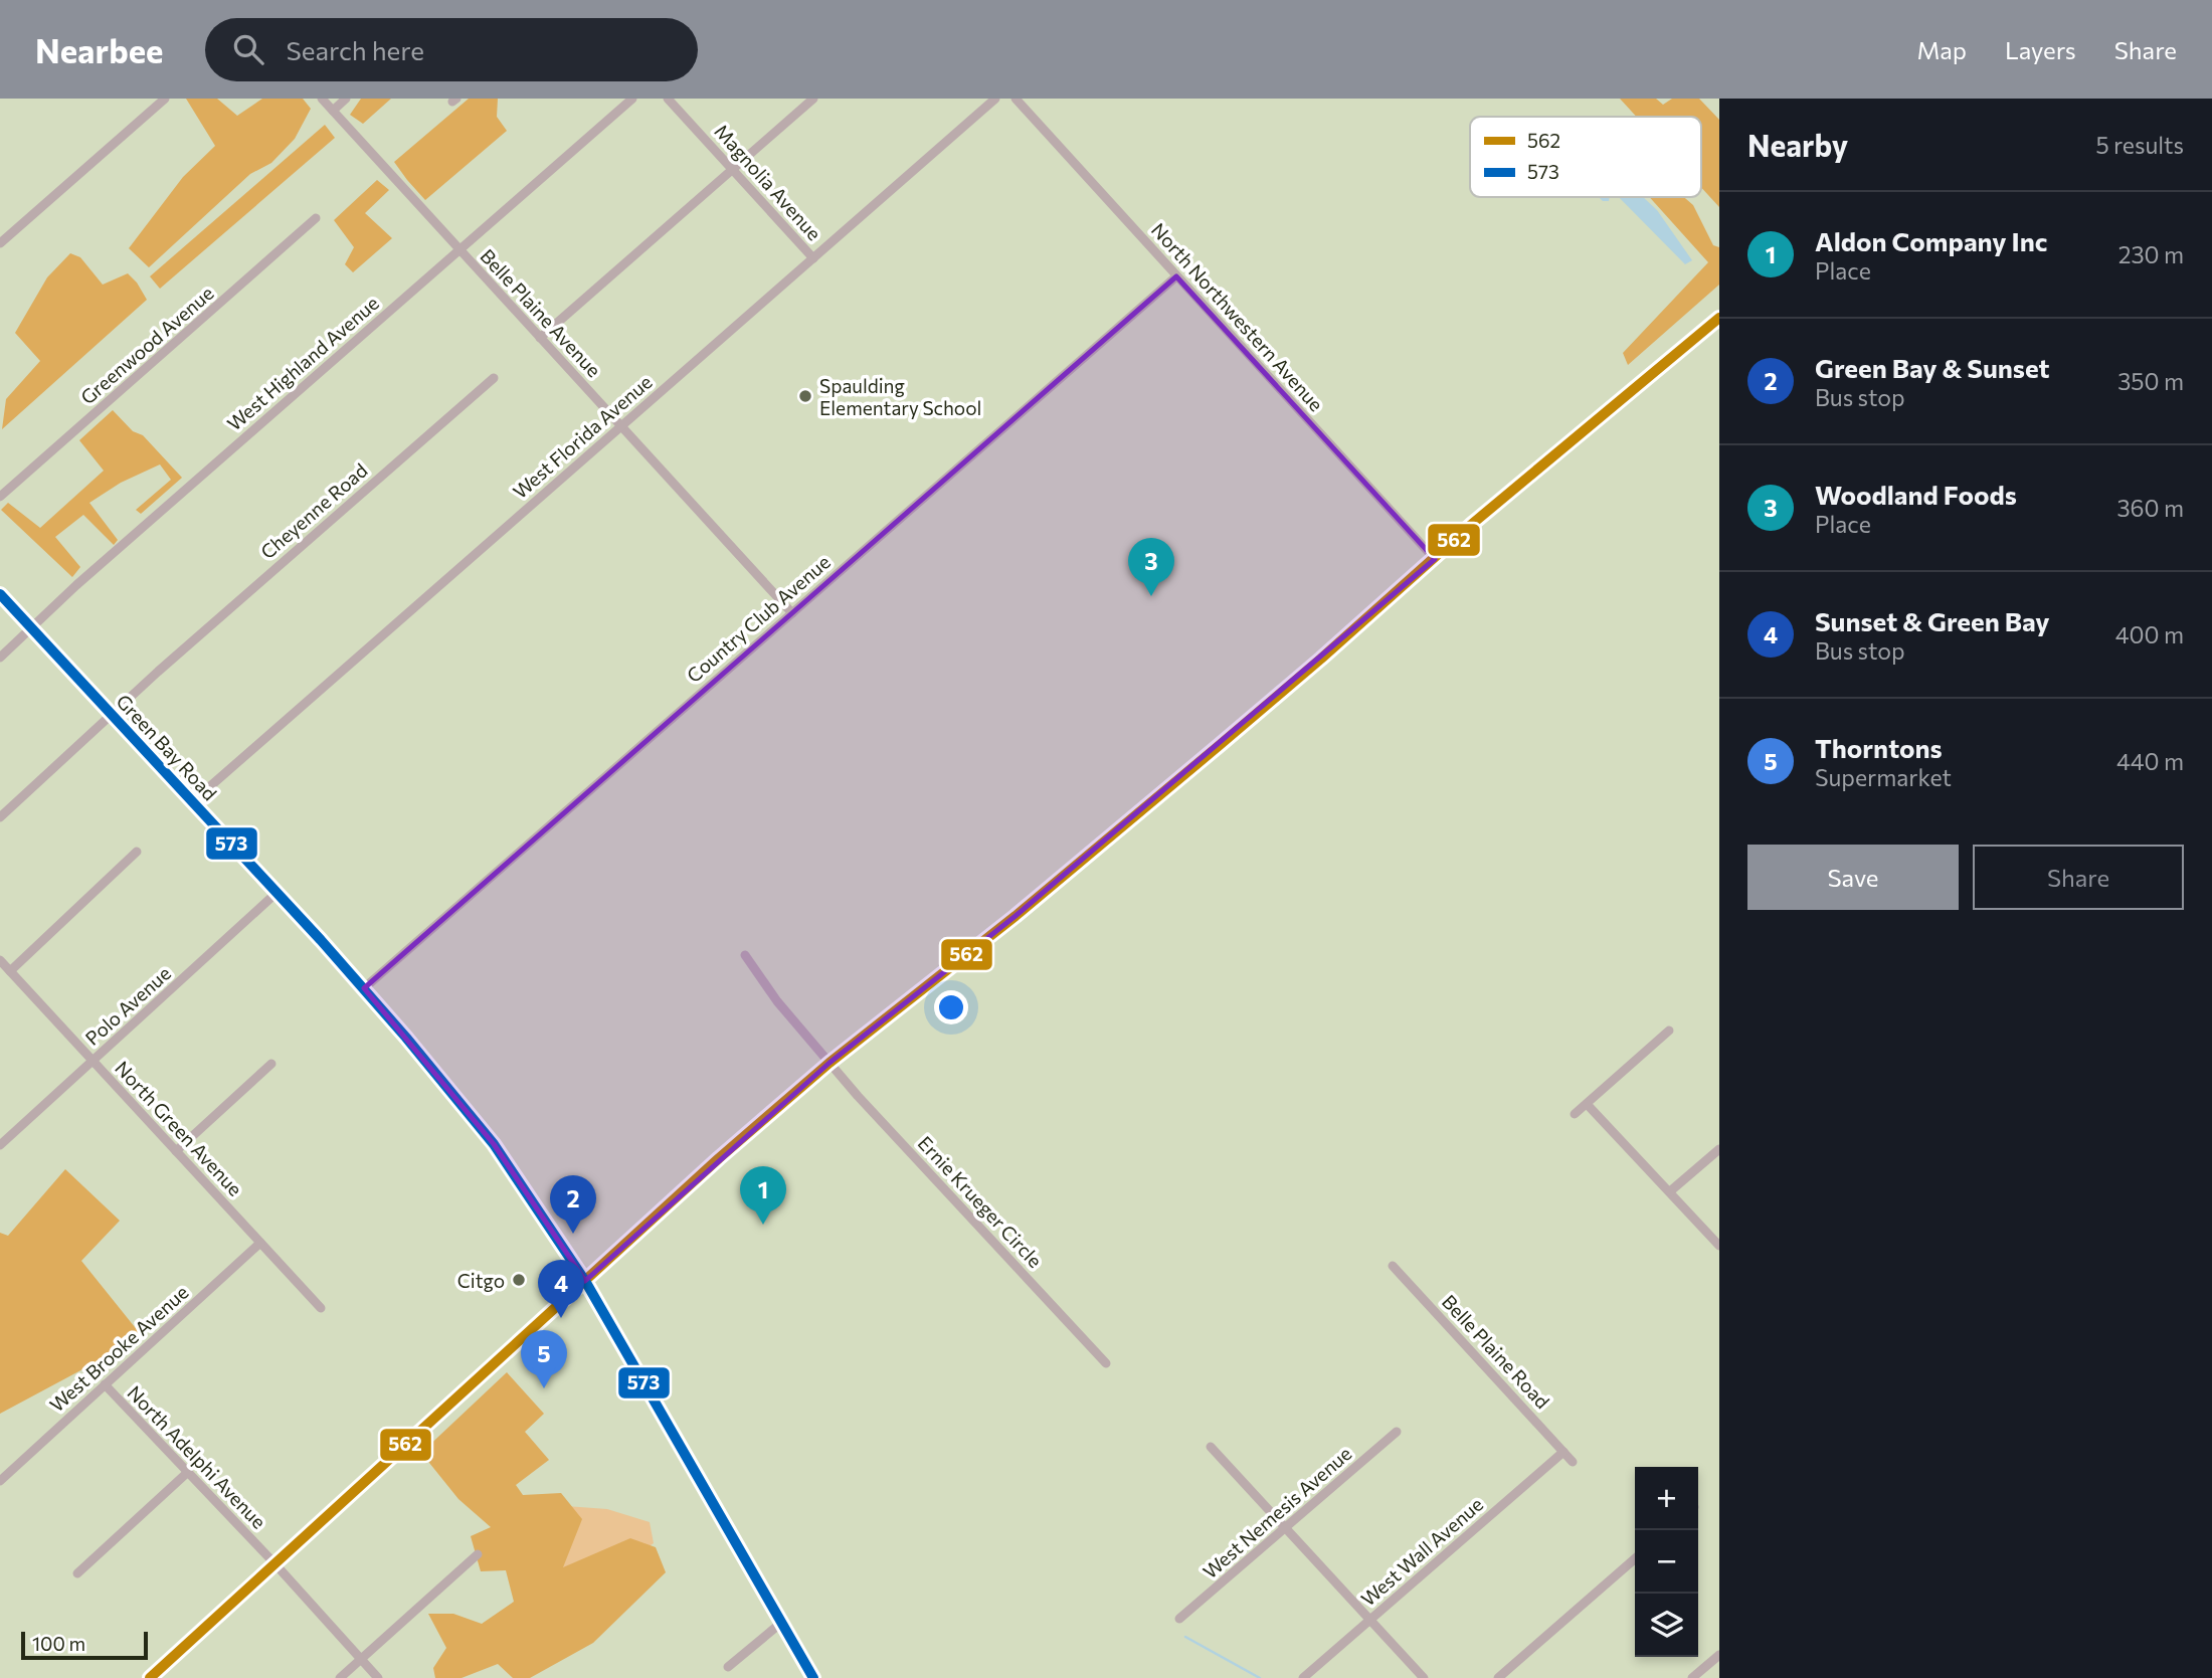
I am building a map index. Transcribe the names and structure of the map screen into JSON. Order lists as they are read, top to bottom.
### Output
{
  "streets": {
    "main road": ["Green Bay Road"],
    "street": [
      "Magnolia Avenue",
      "Belle Plaine Avenue",
      "North Northwestern Avenue",
      "Greenwood Avenue",
      "West Highland Avenue",
      "West Florida Avenue",
      "Cheyenne Road",
      "Country Club Avenue",
      "Polo Avenue",
      "North Green Avenue",
      "Ernie Krueger Circle",
      "West Brooke Avenue",
      "Belle Plaine Road",
      "North Adelphi Avenue",
      "West Nemesis Avenue",
      "West Wall Avenue"
    ]
  },
  "crossings": [
    ["Magnolia Avenue", "West Florida Avenue"],
    ["Belle Plaine Avenue", "West Highland Avenue"],
    ["Belle Plaine Avenue", "West Florida Avenue"],
    ["Belle Plaine Avenue", "Country Club Avenue"],
    ["North Northwestern Avenue", "Country Club Avenue"],
    ["West Highland Avenue", "Green Bay Road"],
    ["West Florida Avenue", "Green Bay Road"],
    ["Cheyenne Road", "Green Bay Road"],
    ["Country Club Avenue", "Green Bay Road"],
    ["Green Bay Road", "Polo Avenue"],
    ["Polo Avenue", "North Green Avenue"],
    ["North Green Avenue", "West Brooke Avenue"],
    ["West Brooke Avenue", "North Adelphi Avenue"],
    ["Belle Plaine Road", "West Wall Avenue"]
  ],
  "places": ["Spaulding Elementary School", "Citgo"],
  "lines": ["transit line 562", "transit line 573"],
  "legend": ["562", "573"],
  "scale_bar": "100 m",
  "page": {
    "header": "Nearbee",
    "search": "Search here",
    "nav": ["Map", "Layers", "Share"],
    "heading": ["Nearby", "5 results"],
    "list": [
      {
        "mark": "1",
        "name": "Aldon Company Inc",
        "note": "Place",
        "value": "230 m"
      },
      {
        "mark": "2",
        "name": "Green Bay & Sunset",
        "note": "Bus stop",
        "value": "350 m"
      },
      {
        "mark": "3",
        "name": "Woodland Foods",
        "note": "Place",
        "value": "360 m"
      },
      {
        "mark": "4",
        "name": "Sunset & Green Bay",
        "note": "Bus stop",
        "value": "400 m"
      },
      {
        "mark": "5",
        "name": "Thorntons",
        "note": "Supermarket",
        "value": "440 m"
      }
    ],
    "pins": [
      "3",
      "1",
      "2",
      "4",
      "5"
    ],
    "buttons": ["Save", "Share"],
    "map_buttons": ["+", "−"],
    "scale": "100 m"
  }
}
